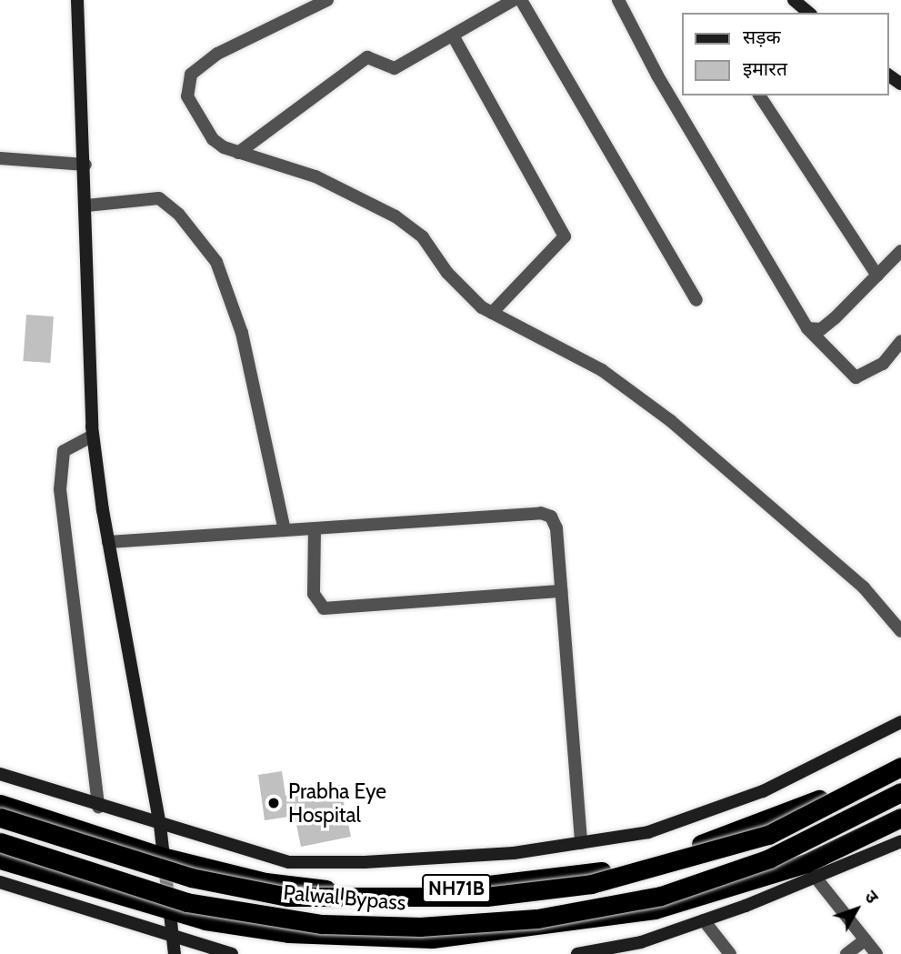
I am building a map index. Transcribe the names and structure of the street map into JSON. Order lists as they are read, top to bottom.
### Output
{
  "streets": {
    "highway": ["NH71B", "Palwal Bypass"]
  },
  "places": ["Prabha Eye Hospital"],
  "legend": ["सड़क", "इमारत"],
  "north": "top right"
}
